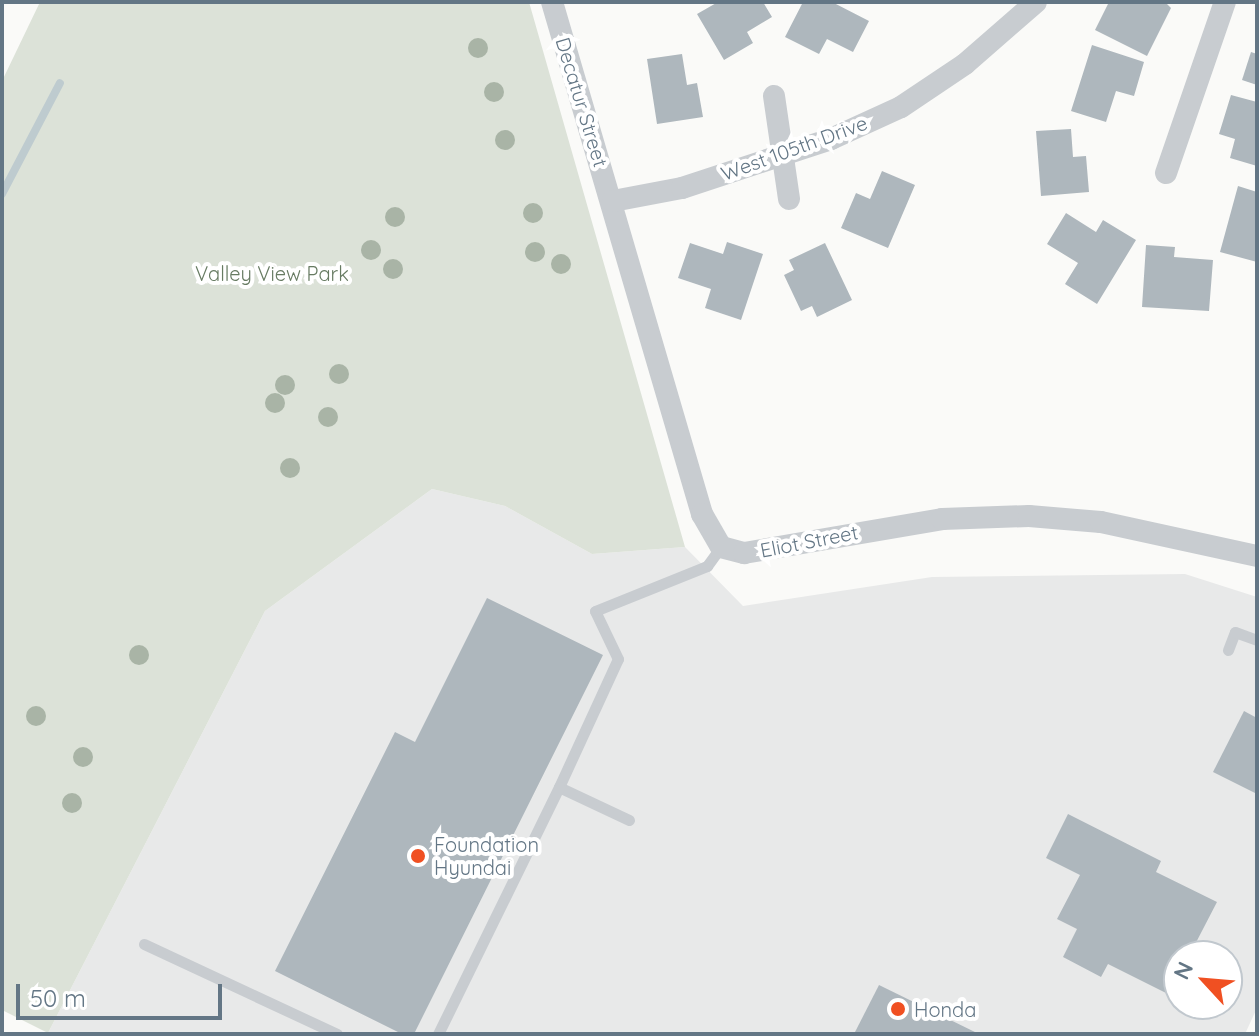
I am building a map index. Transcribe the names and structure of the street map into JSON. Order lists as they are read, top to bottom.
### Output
{
  "streets": {
    "street": ["Decatur Street", "West 105th Drive", "Eliot Street"]
  },
  "crossings": [
    ["Decatur Street", "West 105th Drive"]
  ],
  "parks": ["Valley View Park"],
  "places": ["Foundation Hyundai", "Honda"],
  "scale_bar": "50 m",
  "north": "top left"
}
